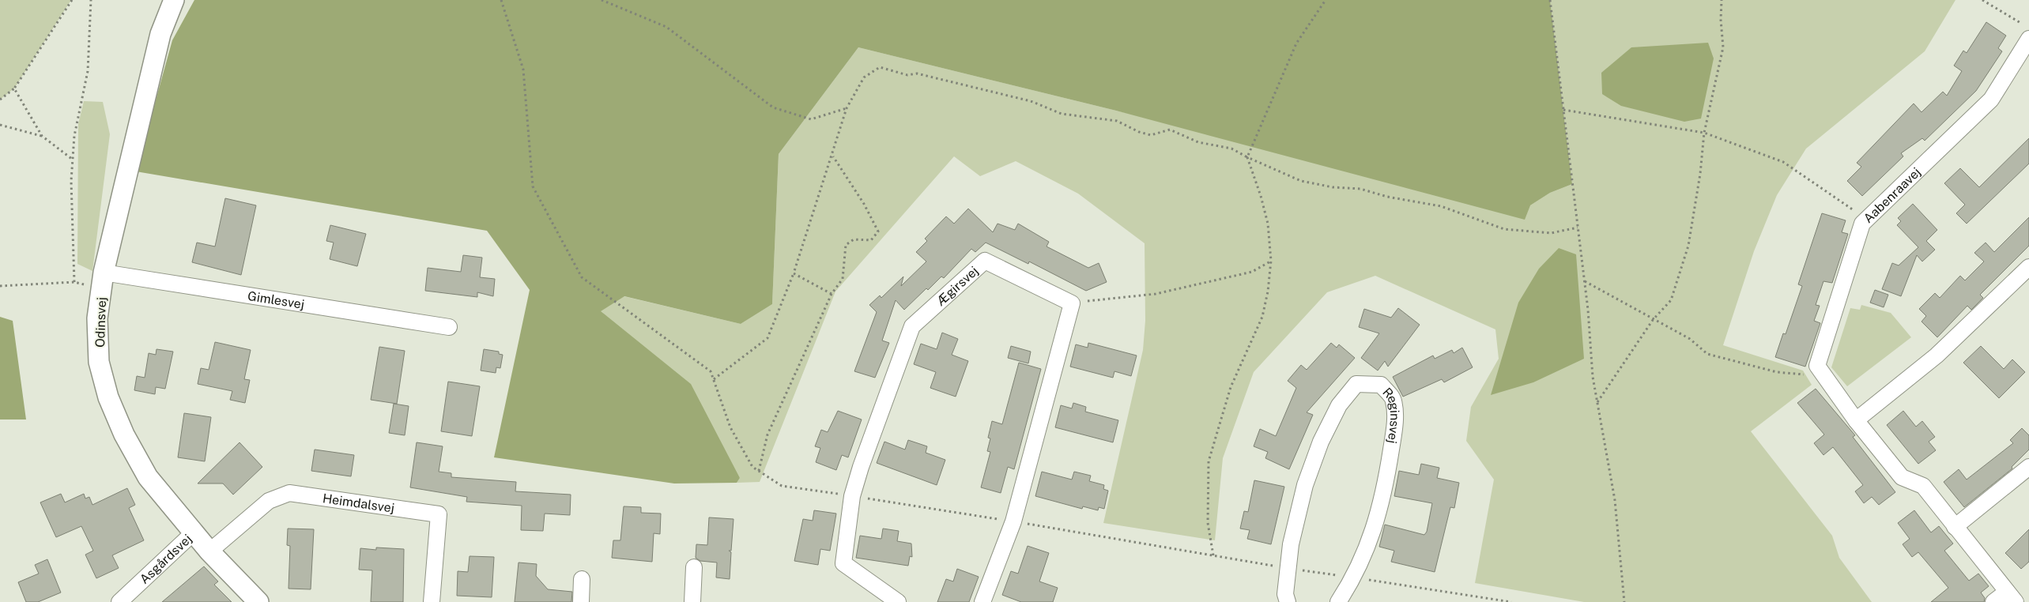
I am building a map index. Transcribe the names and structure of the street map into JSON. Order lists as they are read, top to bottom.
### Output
{
  "streets": {
    "street": [
      "Aabenraavej",
      "Ægirsvej",
      "Gimlesvej",
      "Odinsvej",
      "Reginsvej",
      "Heimdalsvej",
      "Asgårdsvej"
    ]
  },
  "crossings": [
    ["Gimlesvej", "Odinsvej"],
    ["Odinsvej", "Heimdalsvej"],
    ["Odinsvej", "Asgårdsvej"]
  ]
}
